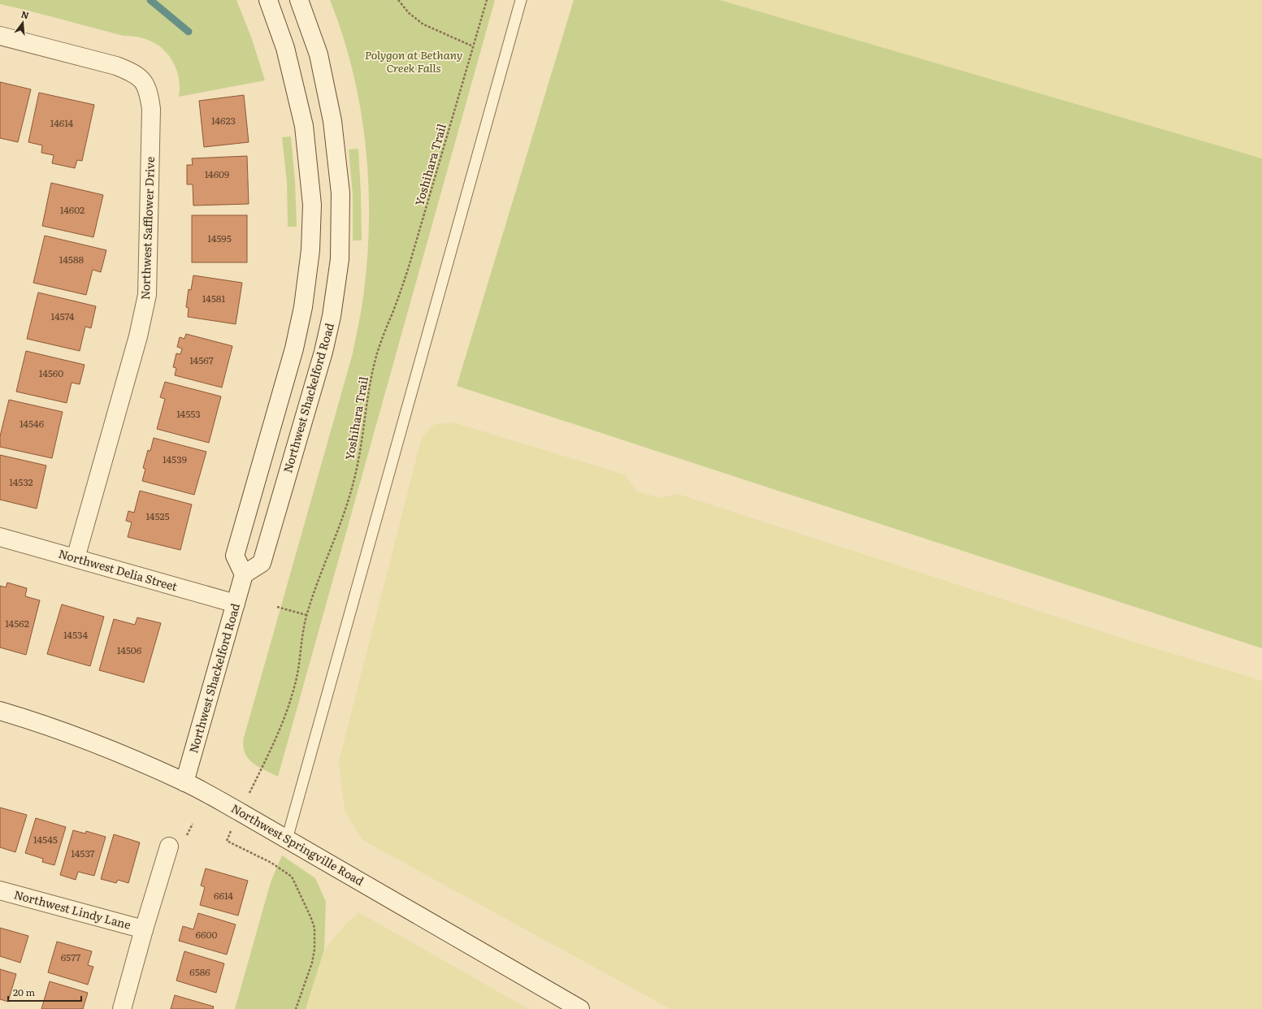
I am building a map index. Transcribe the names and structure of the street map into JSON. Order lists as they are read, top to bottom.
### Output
{
  "streets": {
    "street": [
      "Northwest Safflower Drive",
      "Northwest Shackelford Road",
      "Northwest Delia Street",
      "Northwest Springville Road",
      "Northwest Lindy Lane"
    ],
    "path": ["Yoshihara Trail"]
  },
  "crossings": [
    ["Northwest Safflower Drive", "Northwest Delia Street"],
    ["Northwest Shackelford Road", "Northwest Delia Street"],
    ["Northwest Shackelford Road", "Northwest Springville Road"]
  ],
  "parks": ["Polygon at Bethany Creek Falls"],
  "house_numbers": [
    "14623",
    "14614",
    "14609",
    "14602",
    "14595",
    "14588",
    "14581",
    "14574",
    "14567",
    "14560",
    "14553",
    "14546",
    "14539",
    "14532",
    "14525",
    "14562",
    "14534",
    "14506",
    "14545",
    "14537",
    "6614",
    "6600",
    "6577",
    "6586"
  ],
  "scale_bar": "20 m",
  "north": "top"
}
